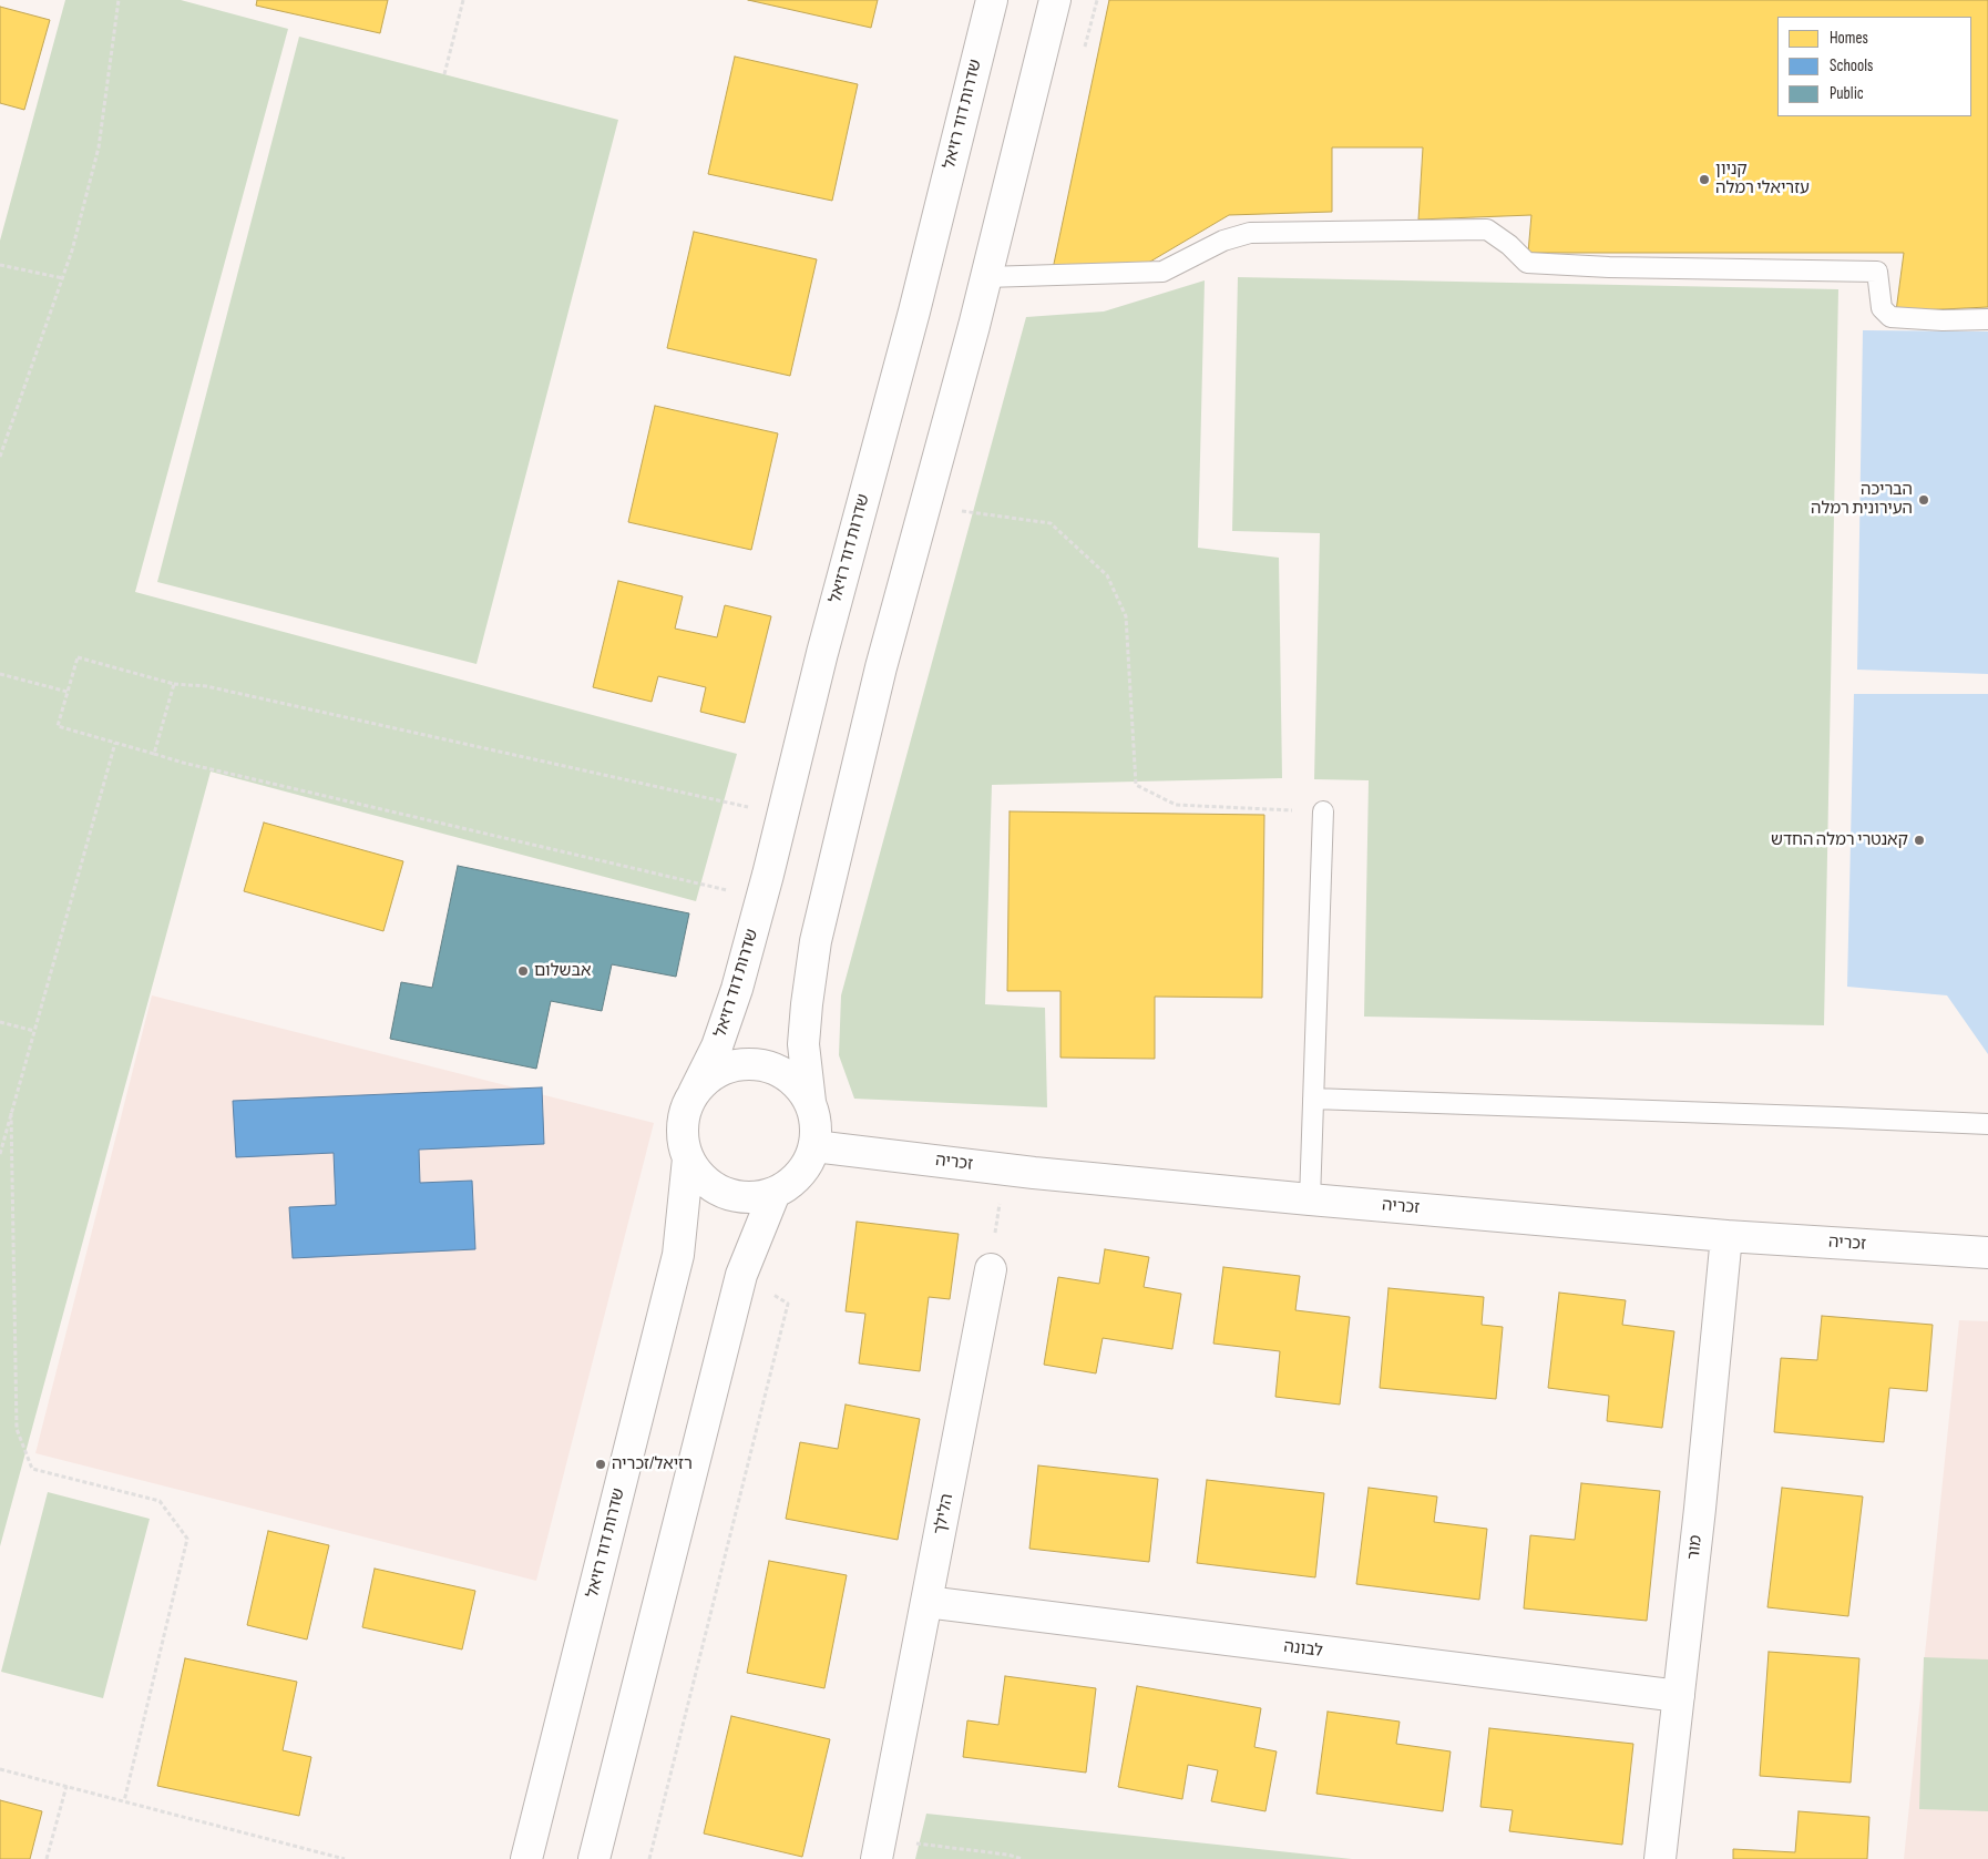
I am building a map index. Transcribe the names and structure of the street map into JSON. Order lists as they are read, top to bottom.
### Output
{
  "streets": {
    "main road": [
      "שדרות דוד רזיאל",
      "זכריה",
      "הלילך",
      "מור",
      "לבונה"
    ]
  },
  "crossings": [
    ["שדרות דוד רזיאל", "זכריה"],
    ["זכריה", "מור"],
    ["הלילך", "לבונה"],
    ["מור", "לבונה"]
  ],
  "places": [
    "קניון עזריאלי רמלה",
    "הבריכה העירונית רמלה",
    "קאנטרי רמלה החדש",
    "אבשלום",
    "רזיאל/זכריה"
  ],
  "legend": ["Homes", "Schools", "Public"]
}
